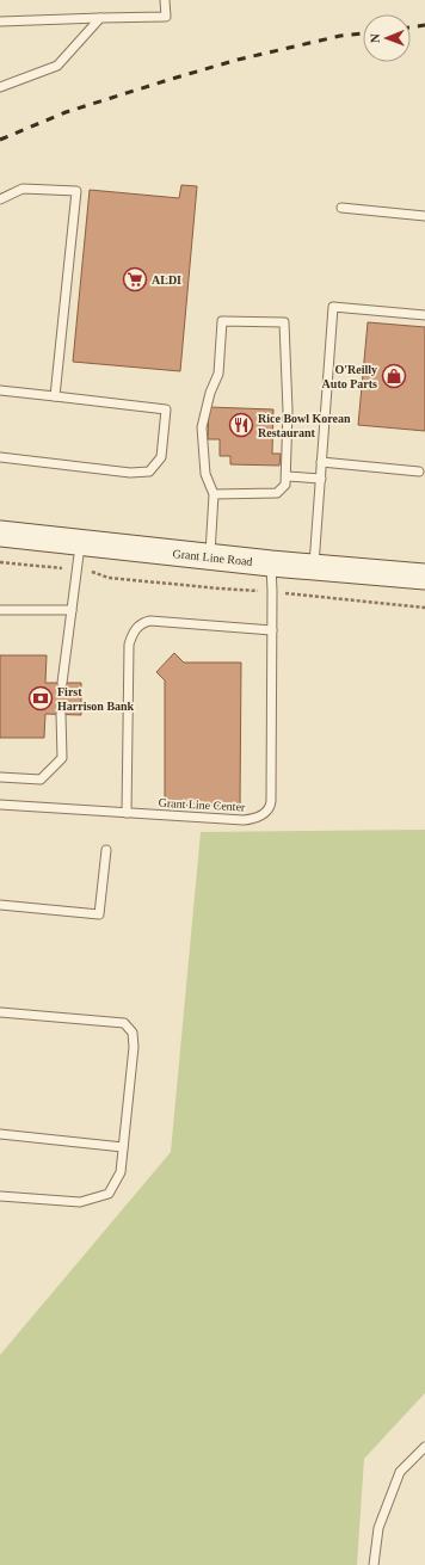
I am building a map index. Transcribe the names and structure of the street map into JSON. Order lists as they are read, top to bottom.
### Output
{
  "streets": {
    "main road": ["Grant Line Road"],
    "lane": ["Grant Line Center"]
  },
  "crossings": [
    ["Grant Line Road", "Grant Line Center"]
  ],
  "places": {
    "supermarket": ["ALDI"],
    "shop": ["O'Reilly Auto Parts"],
    "restaurant": ["Rice Bowl Korean Restaurant"],
    "bank": ["First Harrison Bank"]
  },
  "north": "left"
}
